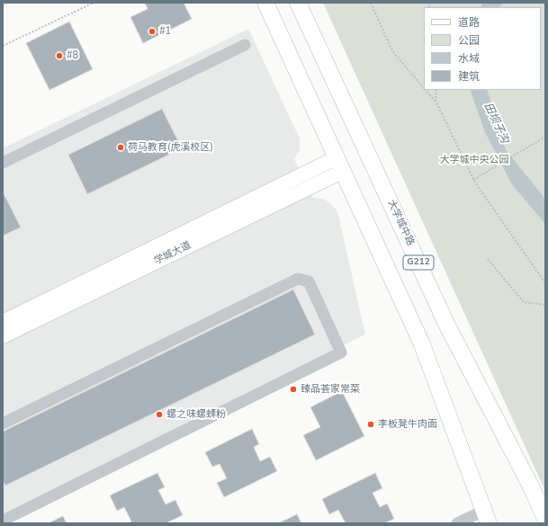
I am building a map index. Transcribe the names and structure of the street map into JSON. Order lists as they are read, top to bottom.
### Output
{
  "streets": {
    "highway": ["大学城中路", "G212"],
    "main road": ["学城大道"]
  },
  "crossings": [
    ["学城大道", "G212"]
  ],
  "water": ["田坝子沟"],
  "parks": ["大学城中央公园"],
  "places": [
    "#1",
    "#8",
    "荷马教育(虎溪校区)",
    "臻品荟家常菜",
    "螺之味螺蛳粉",
    "李板凳牛肉面"
  ],
  "legend": [
    "道路",
    "公园",
    "水域",
    "建筑"
  ]
}
